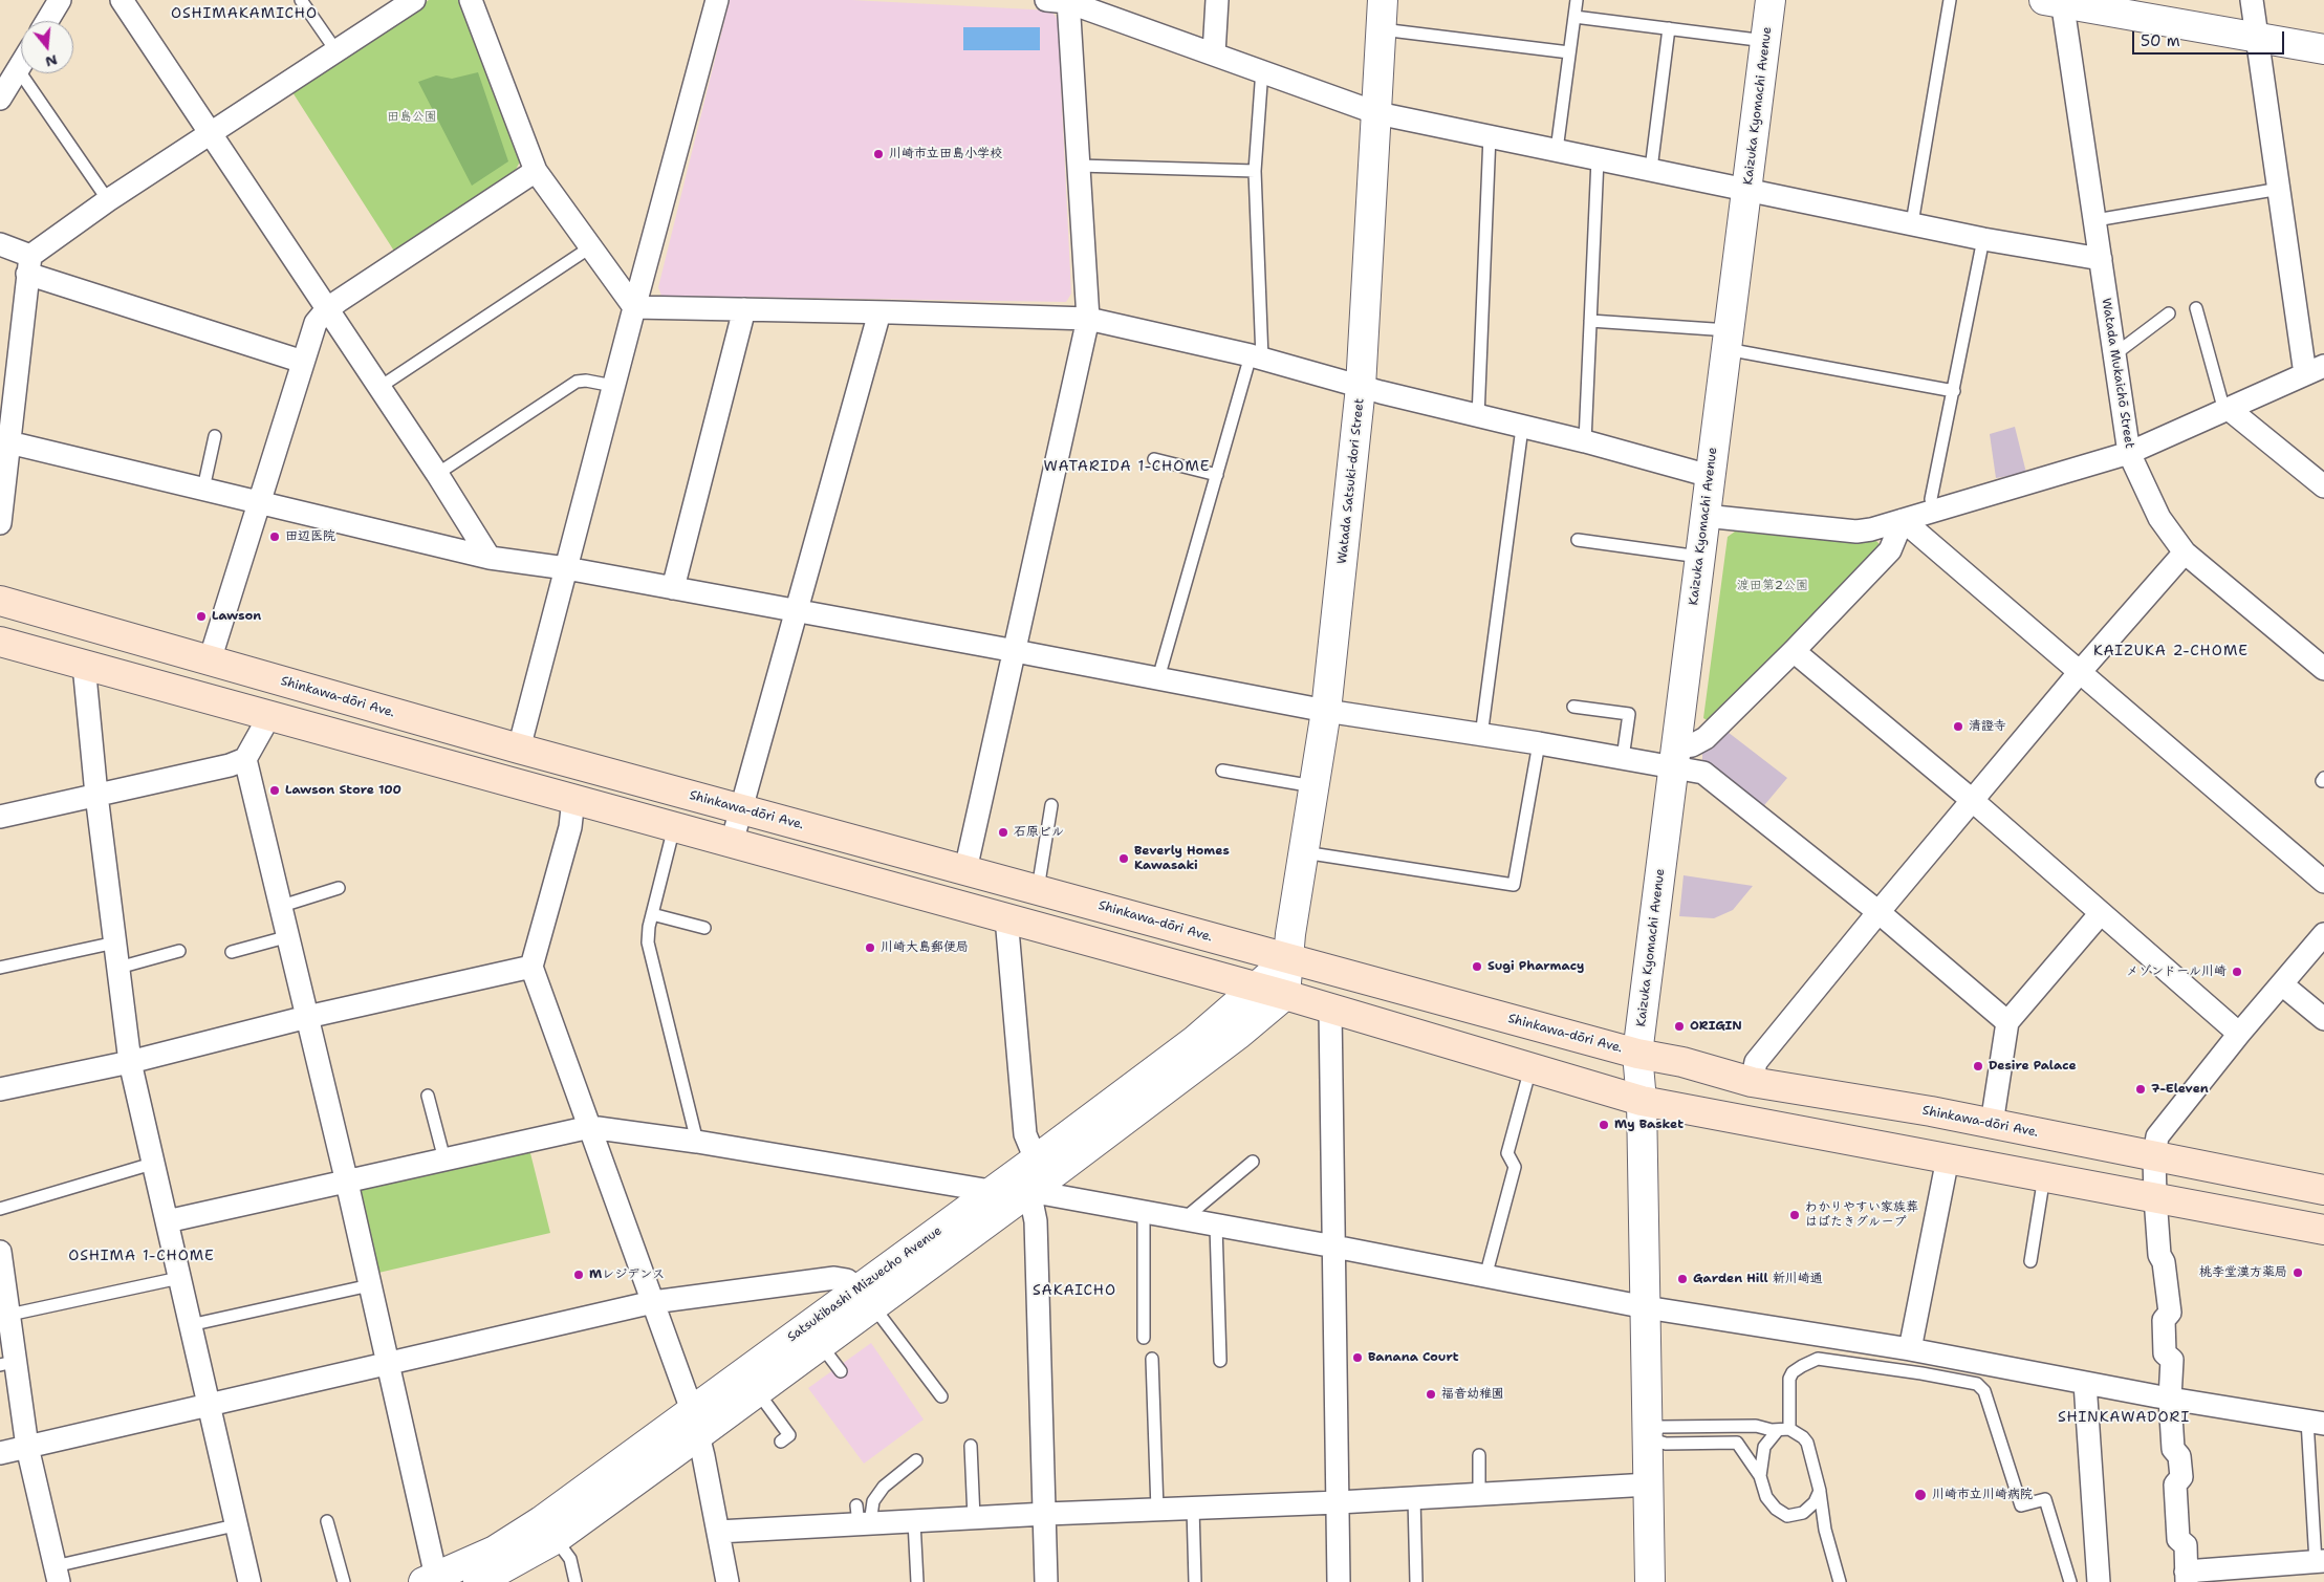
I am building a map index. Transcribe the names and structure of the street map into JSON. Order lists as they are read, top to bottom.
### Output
{
  "streets": {
    "main road": ["Shinkawa-dōri Ave."],
    "street": [
      "Kaizuka Kyomachi Avenue",
      "Watada Mukaichō Street",
      "Watada Satsuki-dori Street",
      "Satsukibashi Mizuecho Avenue"
    ]
  },
  "crossings": [
    ["Kaizuka Kyomachi Avenue", "Shinkawa-dōri Ave."],
    ["Watada Satsuki-dori Street", "Shinkawa-dōri Ave."],
    ["Watada Satsuki-dori Street", "Satsukibashi Mizuecho Avenue"],
    ["Shinkawa-dōri Ave.", "Satsukibashi Mizuecho Avenue"]
  ],
  "districts": [
    "OSHIMAKAMICHO",
    "WATARIDA 1-CHOME",
    "KAIZUKA 2-CHOME",
    "OSHIMA 1-CHOME",
    "SAKAICHO",
    "SHINKAWADORI"
  ],
  "parks": ["田島公園", "渡田第2公園"],
  "places": [
    "川崎市立田島小学校",
    "田辺医院",
    "Lawson",
    "清證寺",
    "Lawson Store 100",
    "石原ビル",
    "Beverly Homes Kawasaki",
    "川崎大島郵便局",
    "Sugi Pharmacy",
    "メゾンドール川崎",
    "ORIGIN",
    "Desire Palace",
    "7-Eleven",
    "My Basket",
    "わかりやすい家族葬 はばたきグループ",
    "桃李堂漢方薬局",
    "Mレジデンス",
    "Garden Hill 新川崎通",
    "Banana Court",
    "福音幼稚園",
    "川崎市立川崎病院"
  ],
  "scale_bar": "50 m",
  "north": "bottom"
}
